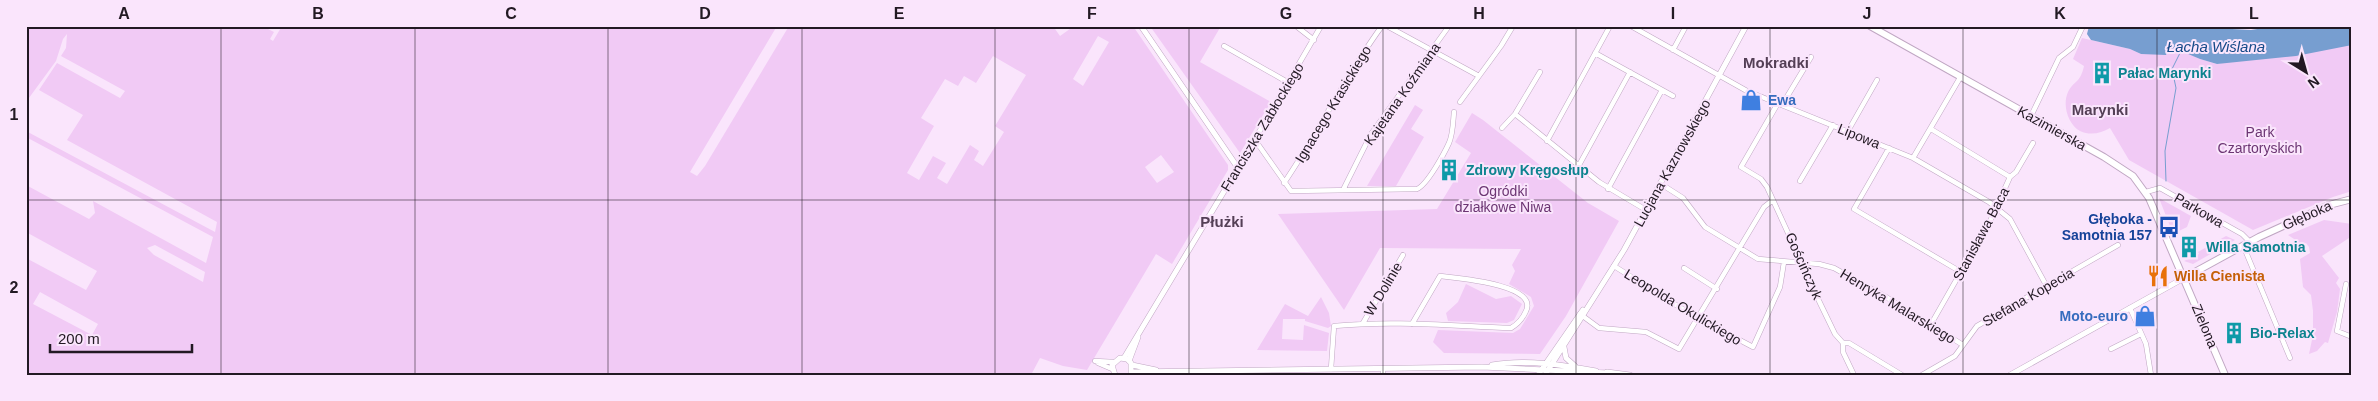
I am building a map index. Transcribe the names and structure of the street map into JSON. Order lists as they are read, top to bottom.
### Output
{
  "streets": {
    "main road": ["Kazimierska", "Głęboka", "Zielona"],
    "street": [
      "Kajetana Koźmiana",
      "Ignacego Krasickiego",
      "Franciszka Zabłockiego",
      "Lipowa",
      "Lucjana Kaznowskiego",
      "Parkowa",
      "Stanisława Baca",
      "Gościńczyk",
      "W Dolinie",
      "Stefana Kopecia",
      "Henryka Malarskiego",
      "Leopolda Okulickiego"
    ]
  },
  "crossings": [
    ["Kazimierska", "Parkowa"],
    ["Kazimierska", "Głęboka"],
    ["Kazimierska", "Zielona"],
    ["Lipowa", "Lucjana Kaznowskiego"],
    ["Lipowa", "Stanisława Baca"],
    ["Lipowa", "Gościńczyk"],
    ["Lipowa", "Stefana Kopecia"],
    ["Lucjana Kaznowskiego", "Henryka Malarskiego"],
    ["Lucjana Kaznowskiego", "Leopolda Okulickiego"],
    ["Parkowa", "Głęboka"],
    ["Głęboka", "Zielona"],
    ["Stanisława Baca", "Henryka Malarskiego"],
    ["Gościńczyk", "Henryka Malarskiego"],
    ["Stefana Kopecia", "Henryka Malarskiego"],
    ["Henryka Malarskiego", "Leopolda Okulickiego"]
  ],
  "districts": ["Mokradki", "Marynki", "Płużki"],
  "water": ["Łacha Wiślana"],
  "parks": ["Park Czartoryskich", "Ogródki działkowe Niwa"],
  "places": {
    "building": [
      "Pałac Marynki",
      "Zdrowy Kręgosłup",
      "Willa Samotnia",
      "Bio-Relax"
    ],
    "shop": ["Ewa", "Moto-euro"],
    "bus stop": ["Głęboka - Samotnia 157"],
    "restaurant": ["Willa Cienista"]
  },
  "scale_bar": "200 m",
  "north": "bottom right",
  "grid": {
    "columns": [
      "A",
      "B",
      "C",
      "D",
      "E",
      "F",
      "G",
      "H",
      "I",
      "J",
      "K",
      "L"
    ],
    "rows": ["1", "2"]
  }
}
